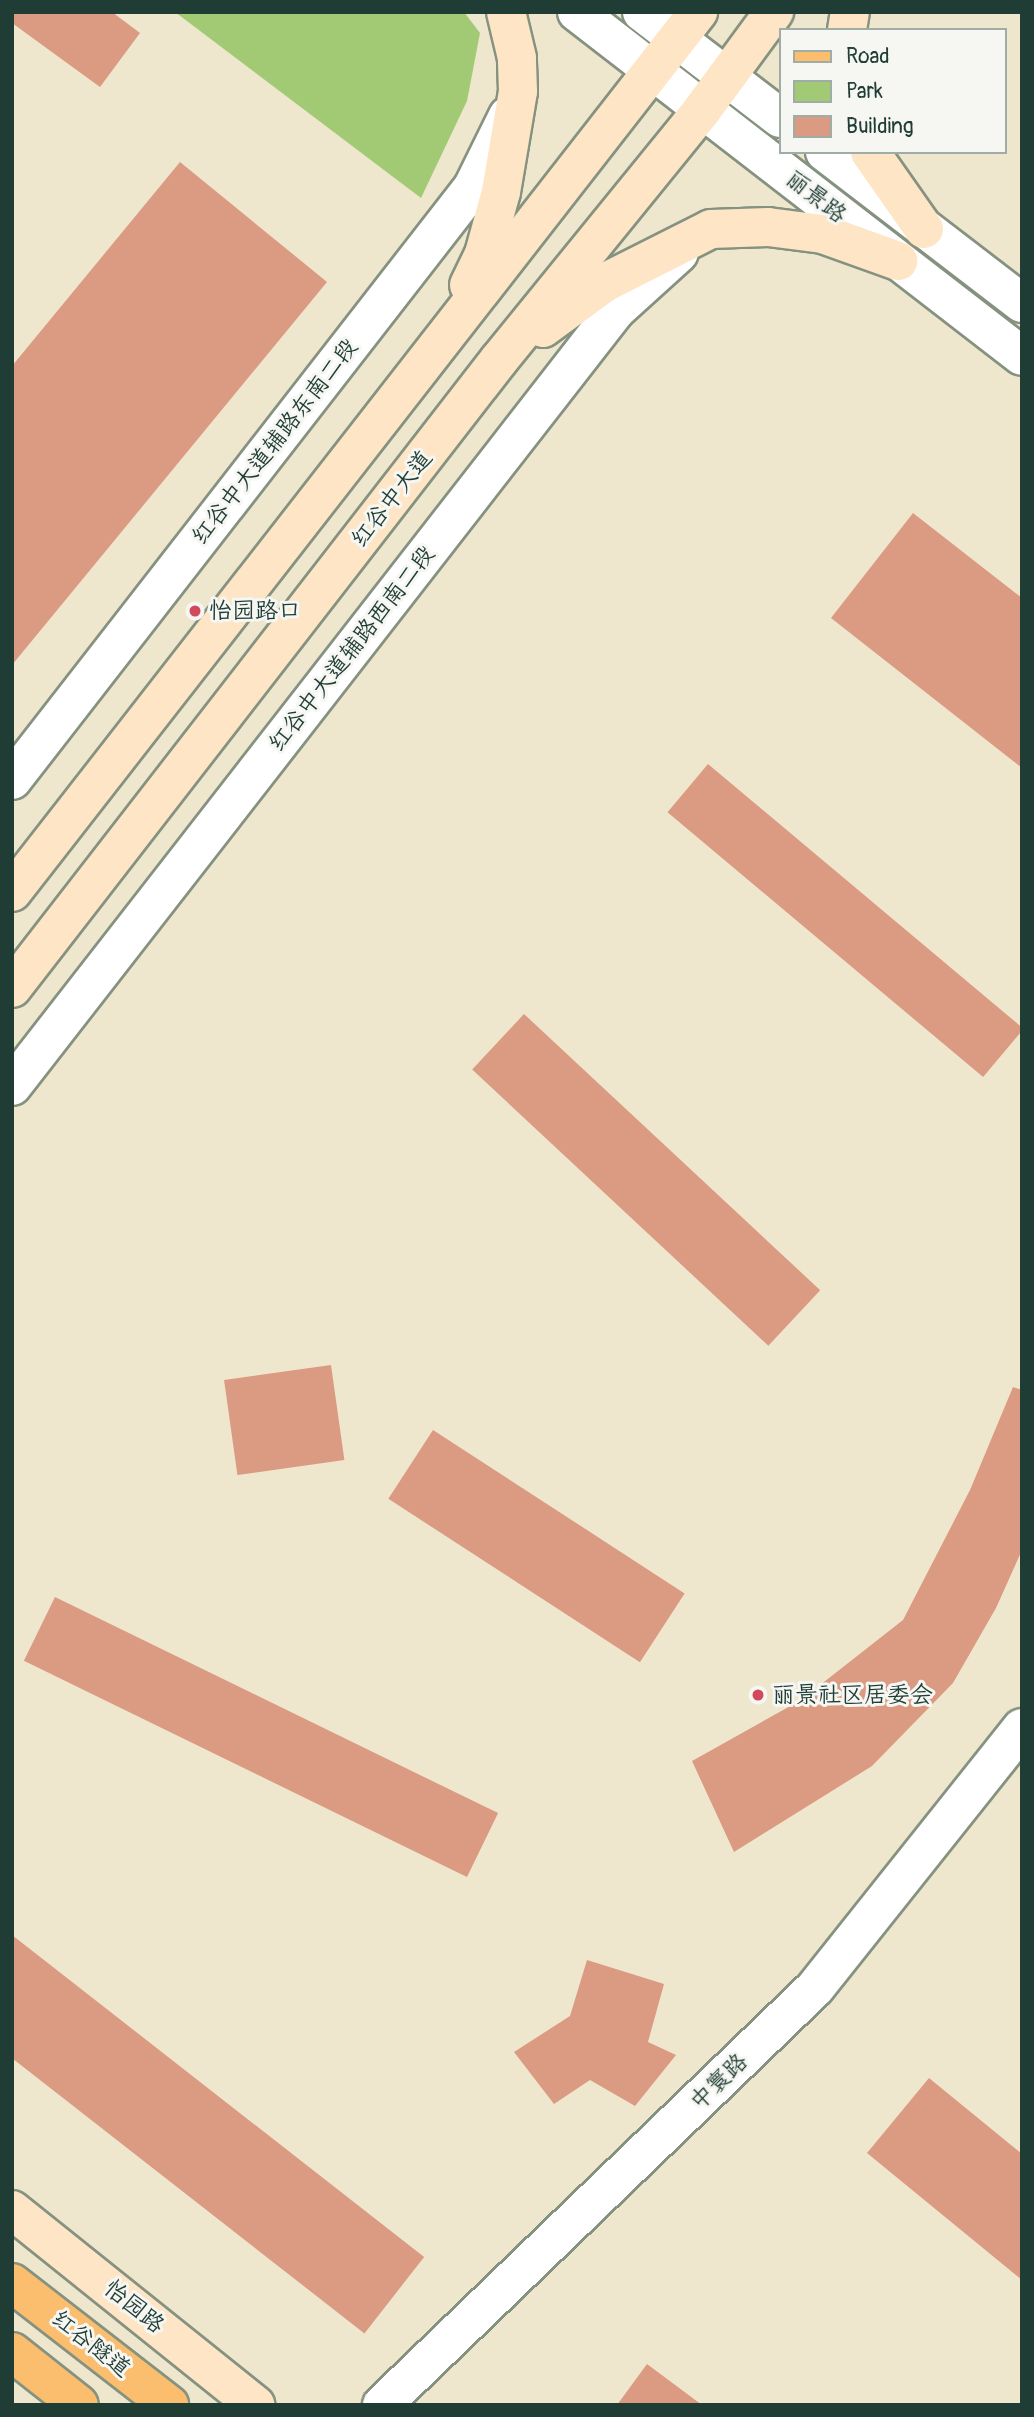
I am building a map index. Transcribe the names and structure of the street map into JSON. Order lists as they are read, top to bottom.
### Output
{
  "streets": {
    "main road": ["红谷中大道", "怡园路", "红谷隧道"],
    "street": [
      "丽景路",
      "红谷中大道辅路东南二段",
      "红谷中大道辅路西南二段",
      "中寰路"
    ]
  },
  "crossings": [
    ["丽景路", "红谷中大道"]
  ],
  "places": ["怡园路口", "丽景社区居委会"],
  "legend": ["Road", "Park", "Building"]
}
